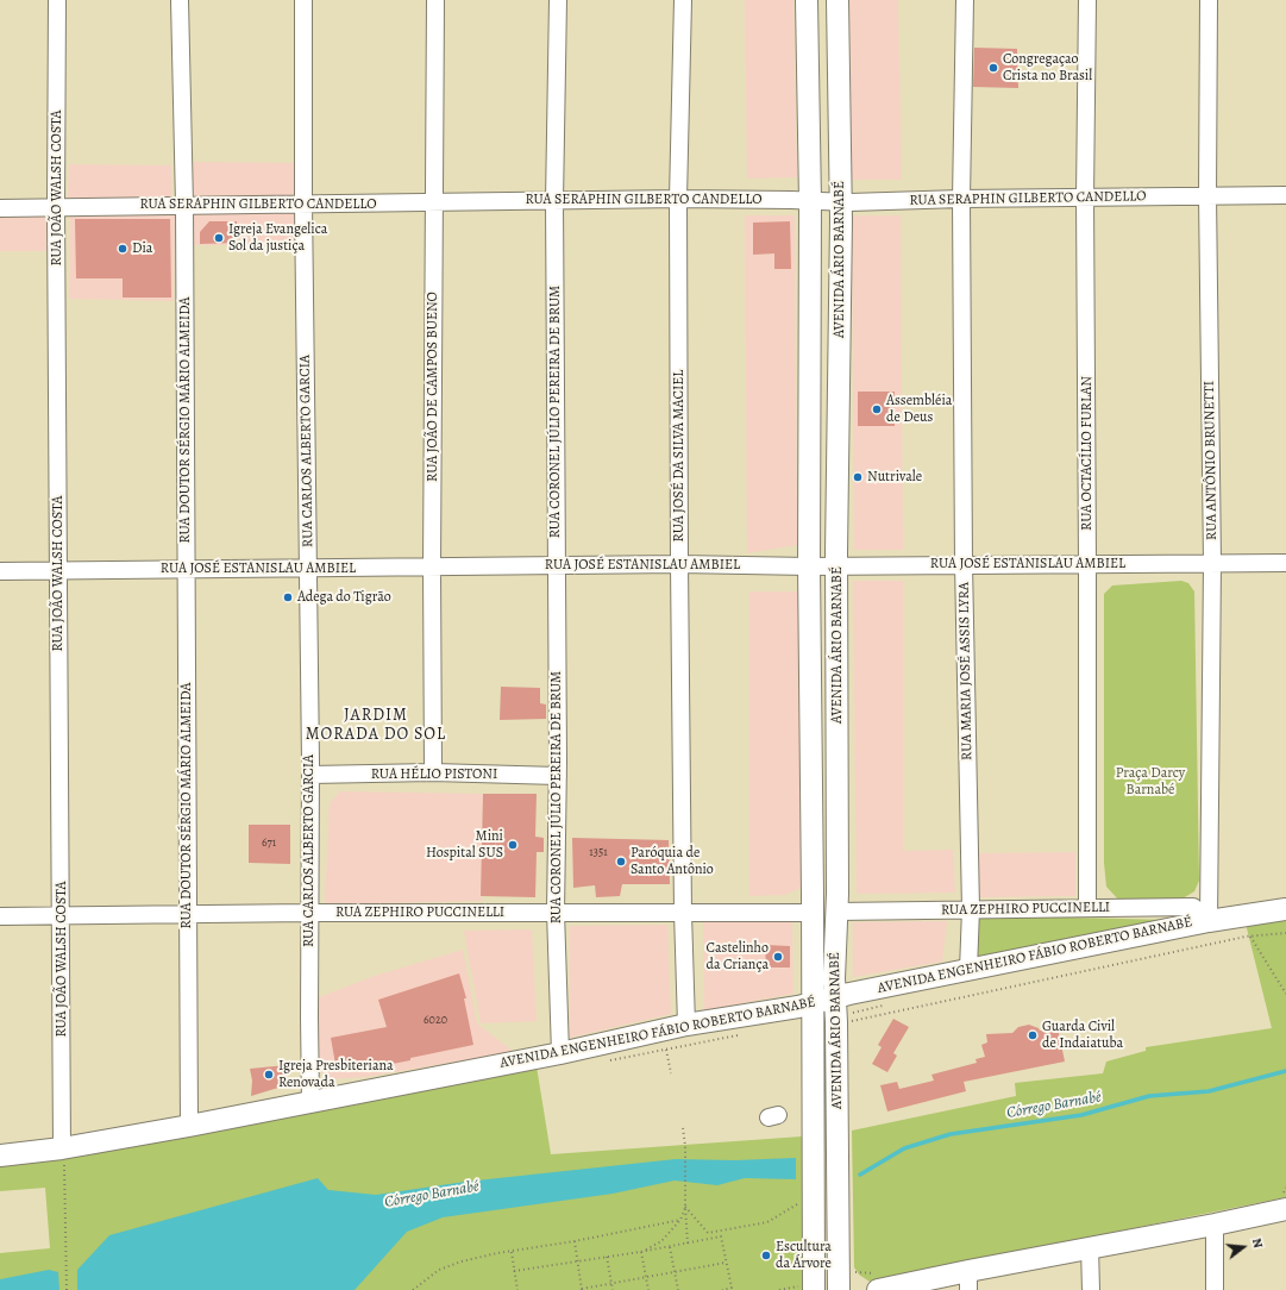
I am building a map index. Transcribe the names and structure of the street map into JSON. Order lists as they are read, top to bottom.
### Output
{
  "streets": {
    "main road": ["AVENIDA ÁRIO BARNABÉ", "AVENIDA ENGENHEIRO FÁBIO ROBERTO BARNABÉ"],
    "street": [
      "RUA JOÃO WALSH COSTA",
      "RUA SERAPHIN GILBERTO CANDELLO",
      "RUA JOÃO DE CAMPOS BUENO",
      "RUA CORONEL JÚLIO PEREIRA DE BRUM",
      "RUA DOUTOR SÉRGIO MÁRIO ALMEIDA",
      "RUA CARLOS ALBERTO GARCIA",
      "RUA OCTACÍLIO FURLAN",
      "RUA JOSÉ DA SILVA MACIEL",
      "RUA ANTÔNIO BRUNETTI",
      "RUA JOSÉ ESTANISLAU AMBIEL",
      "RUA MARIA JOSÉ ASSIS LYRA",
      "RUA HÉLIO PISTONI",
      "RUA ZEPHIRO PUCCINELLI"
    ]
  },
  "crossings": [
    ["RUA JOÃO WALSH COSTA", "RUA SERAPHIN GILBERTO CANDELLO"],
    ["RUA JOÃO WALSH COSTA", "RUA JOSÉ ESTANISLAU AMBIEL"],
    ["RUA JOÃO WALSH COSTA", "RUA ZEPHIRO PUCCINELLI"],
    ["RUA JOÃO WALSH COSTA", "AVENIDA ENGENHEIRO FÁBIO ROBERTO BARNABÉ"],
    ["RUA SERAPHIN GILBERTO CANDELLO", "AVENIDA ÁRIO BARNABÉ"],
    ["RUA SERAPHIN GILBERTO CANDELLO", "RUA JOÃO DE CAMPOS BUENO"],
    ["RUA SERAPHIN GILBERTO CANDELLO", "RUA CORONEL JÚLIO PEREIRA DE BRUM"],
    ["RUA SERAPHIN GILBERTO CANDELLO", "RUA DOUTOR SÉRGIO MÁRIO ALMEIDA"],
    ["RUA SERAPHIN GILBERTO CANDELLO", "RUA CARLOS ALBERTO GARCIA"],
    ["RUA SERAPHIN GILBERTO CANDELLO", "RUA OCTACÍLIO FURLAN"],
    ["RUA SERAPHIN GILBERTO CANDELLO", "RUA JOSÉ DA SILVA MACIEL"],
    ["RUA SERAPHIN GILBERTO CANDELLO", "RUA ANTÔNIO BRUNETTI"],
    ["RUA SERAPHIN GILBERTO CANDELLO", "RUA MARIA JOSÉ ASSIS LYRA"],
    ["AVENIDA ÁRIO BARNABÉ", "RUA JOSÉ ESTANISLAU AMBIEL"],
    ["AVENIDA ÁRIO BARNABÉ", "RUA ZEPHIRO PUCCINELLI"],
    ["AVENIDA ÁRIO BARNABÉ", "AVENIDA ENGENHEIRO FÁBIO ROBERTO BARNABÉ"],
    ["RUA JOÃO DE CAMPOS BUENO", "RUA JOSÉ ESTANISLAU AMBIEL"],
    ["RUA JOÃO DE CAMPOS BUENO", "RUA HÉLIO PISTONI"],
    ["RUA CORONEL JÚLIO PEREIRA DE BRUM", "RUA JOSÉ ESTANISLAU AMBIEL"],
    ["RUA CORONEL JÚLIO PEREIRA DE BRUM", "RUA HÉLIO PISTONI"],
    ["RUA CORONEL JÚLIO PEREIRA DE BRUM", "RUA ZEPHIRO PUCCINELLI"],
    ["RUA CORONEL JÚLIO PEREIRA DE BRUM", "AVENIDA ENGENHEIRO FÁBIO ROBERTO BARNABÉ"],
    ["RUA DOUTOR SÉRGIO MÁRIO ALMEIDA", "RUA JOSÉ ESTANISLAU AMBIEL"],
    ["RUA DOUTOR SÉRGIO MÁRIO ALMEIDA", "RUA ZEPHIRO PUCCINELLI"],
    ["RUA DOUTOR SÉRGIO MÁRIO ALMEIDA", "AVENIDA ENGENHEIRO FÁBIO ROBERTO BARNABÉ"],
    ["RUA CARLOS ALBERTO GARCIA", "RUA JOSÉ ESTANISLAU AMBIEL"],
    ["RUA CARLOS ALBERTO GARCIA", "RUA HÉLIO PISTONI"],
    ["RUA CARLOS ALBERTO GARCIA", "RUA ZEPHIRO PUCCINELLI"],
    ["RUA CARLOS ALBERTO GARCIA", "AVENIDA ENGENHEIRO FÁBIO ROBERTO BARNABÉ"],
    ["RUA OCTACÍLIO FURLAN", "RUA JOSÉ ESTANISLAU AMBIEL"],
    ["RUA OCTACÍLIO FURLAN", "RUA ZEPHIRO PUCCINELLI"],
    ["RUA JOSÉ DA SILVA MACIEL", "RUA JOSÉ ESTANISLAU AMBIEL"],
    ["RUA JOSÉ DA SILVA MACIEL", "RUA ZEPHIRO PUCCINELLI"],
    ["RUA JOSÉ DA SILVA MACIEL", "AVENIDA ENGENHEIRO FÁBIO ROBERTO BARNABÉ"],
    ["RUA ANTÔNIO BRUNETTI", "RUA JOSÉ ESTANISLAU AMBIEL"],
    ["RUA ANTÔNIO BRUNETTI", "RUA ZEPHIRO PUCCINELLI"],
    ["RUA ANTÔNIO BRUNETTI", "AVENIDA ENGENHEIRO FÁBIO ROBERTO BARNABÉ"],
    ["RUA JOSÉ ESTANISLAU AMBIEL", "RUA MARIA JOSÉ ASSIS LYRA"],
    ["RUA MARIA JOSÉ ASSIS LYRA", "RUA ZEPHIRO PUCCINELLI"],
    ["RUA MARIA JOSÉ ASSIS LYRA", "AVENIDA ENGENHEIRO FÁBIO ROBERTO BARNABÉ"],
    ["RUA ZEPHIRO PUCCINELLI", "AVENIDA ENGENHEIRO FÁBIO ROBERTO BARNABÉ"]
  ],
  "districts": ["JARDIM MORADA DO SOL"],
  "water": ["Córrego Barnabé"],
  "parks": ["Praça Darcy Barnabé"],
  "places": [
    "Congregaçao Crista no Brasil",
    "Igreja Evangelica Sol da justiça",
    "Dia",
    "Assembléia de Deus",
    "Nutrivale",
    "Adega do Tigrão",
    "Mini Hospital SUS",
    "Paróquia de Santo Antônio",
    "Castelinho da Criança",
    "Guarda Civil de Indaiatuba",
    "Igreja Presbiteriana Renovada",
    "Escultura da Árvore"
  ],
  "house_numbers": ["671", "1351", "6020"],
  "north": "right"
}
